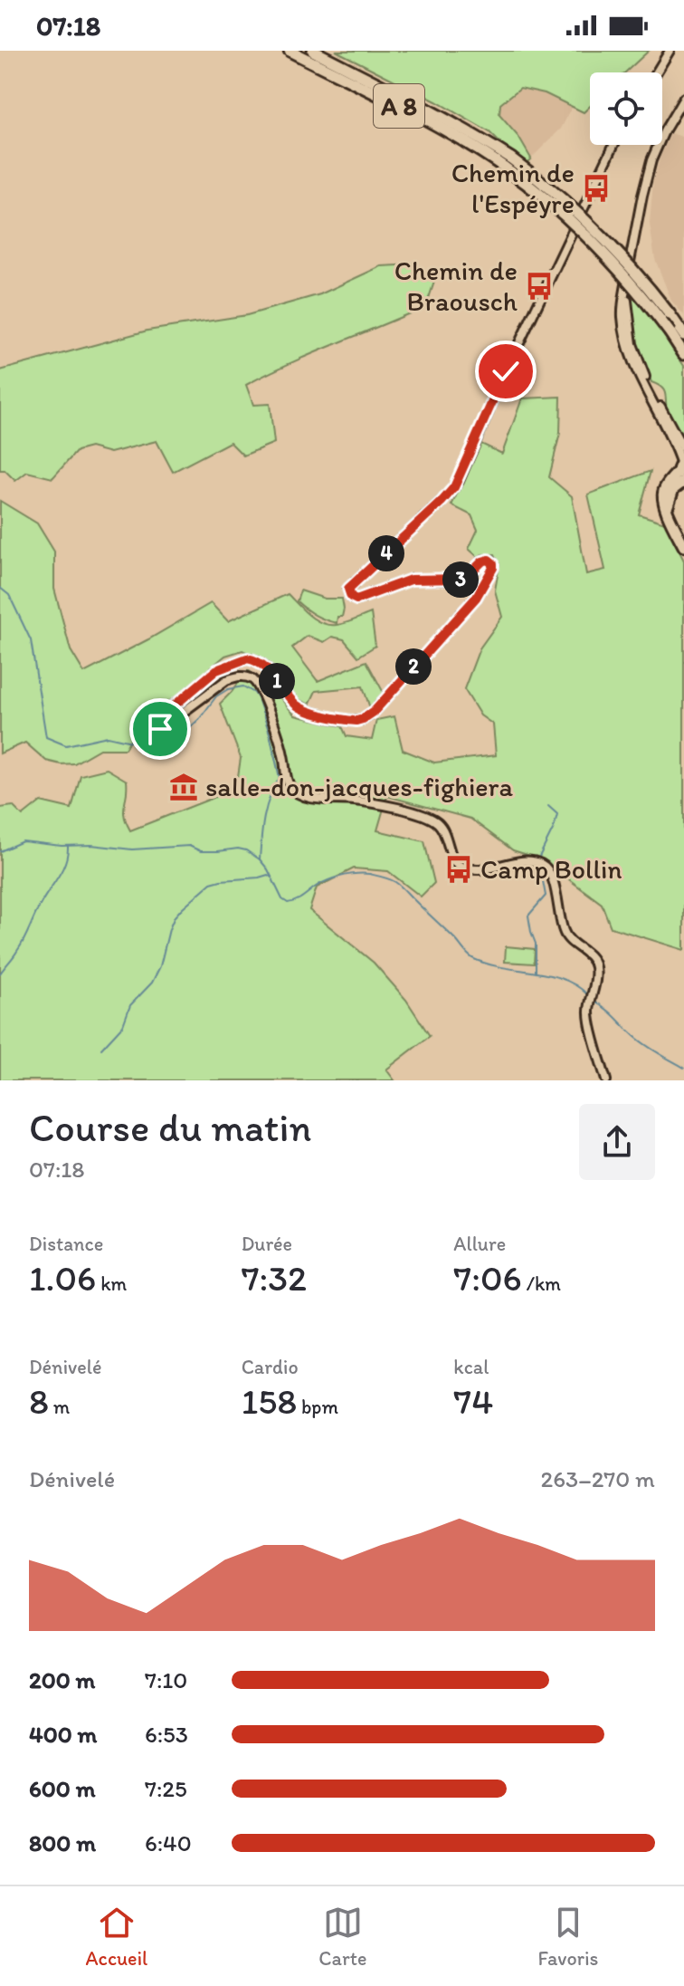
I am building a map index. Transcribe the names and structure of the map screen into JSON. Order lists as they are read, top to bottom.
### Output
{
  "streets": {
    "highway": ["A 8"]
  },
  "places": {
    "bus stop": ["Chemin de l'Espéyre", "Chemin de Braousch", "Camp Bollin"],
    "museum": ["salle-don-jacques-fighiera"]
  },
  "page": {
    "status": "07:18",
    "pins": [
      "4",
      "3",
      "2",
      "1"
    ],
    "heading": ["Course du matin", "07:18"],
    "stats": [
      ["Distance", "1.06 km"],
      ["Durée", "7:32"],
      ["Allure", "7:06 /km"],
      ["Dénivelé", "8 m"],
      ["Cardio", "158 bpm"],
      ["kcal", "74"]
    ],
    "chart": ["Dénivelé", "263–270 m"],
    "list": [
      {
        "name": "200 m",
        "note": "7:10"
      },
      {
        "name": "400 m",
        "note": "6:53"
      },
      {
        "name": "600 m",
        "note": "7:25"
      },
      {
        "name": "800 m",
        "note": "6:40"
      }
    ],
    "tabs": ["Accueil", "Carte", "Favoris"]
  }
}
